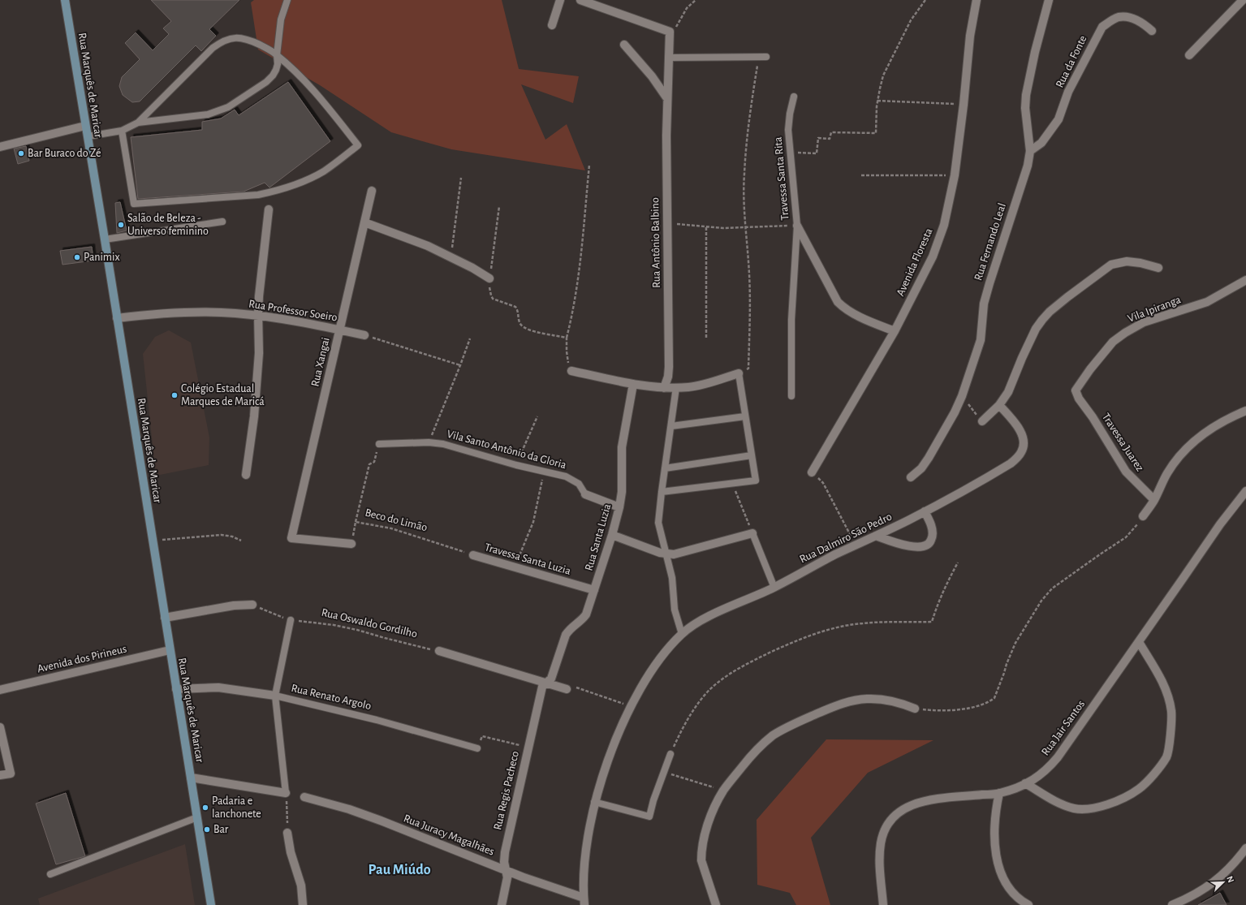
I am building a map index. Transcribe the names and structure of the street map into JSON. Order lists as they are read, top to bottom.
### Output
{
  "streets": {
    "main road": ["Rua Marquês de Maricar"],
    "street": [
      "Rua da Fonte",
      "Travessa Santa Rita",
      "Rua Fernando Leal",
      "Rua Antônio Balbino",
      "Avenida Floresta",
      "Vila Ipiranga",
      "Rua Professor Soeiro",
      "Rua Xangai",
      "Travessa Juarez",
      "Vila Santo Antônio da Gloria",
      "Rua Santa Luzia",
      "Rua Dalmiro São Pedro",
      "Travessa Santa Luzia",
      "Avenida dos Pirineus",
      "Rua Renato Argolo",
      "Rua Jair Santos",
      "Rua Regis Pacheco",
      "Rua Juracy Magalhães"
    ],
    "path": ["Beco do Limão", "Rua Oswaldo Gordilho"]
  },
  "crossings": [
    ["Rua da Fonte", "Rua Fernando Leal"],
    ["Rua Marquês de Maricar", "Rua Professor Soeiro"],
    ["Rua Marquês de Maricar", "Avenida dos Pirineus"],
    ["Rua Marquês de Maricar", "Rua Renato Argolo"],
    ["Travessa Santa Rita", "Avenida Floresta"],
    ["Vila Ipiranga", "Travessa Juarez"],
    ["Rua Professor Soeiro", "Rua Xangai"],
    ["Rua Xangai", "Beco do Limão"],
    ["Vila Santo Antônio da Gloria", "Rua Santa Luzia"],
    ["Beco do Limão", "Travessa Santa Luzia"],
    ["Rua Santa Luzia", "Travessa Santa Luzia"],
    ["Rua Santa Luzia", "Rua Regis Pacheco"],
    ["Rua Dalmiro São Pedro", "Rua Juracy Magalhães"],
    ["Rua Regis Pacheco", "Rua Juracy Magalhães"]
  ],
  "districts": ["Pau Miúdo"],
  "places": [
    "Bar Buraco do Zé",
    "Salão de Beleza - Universo feminino",
    "Panimix",
    "Colégio Estadual Marques de Maricá",
    "Padaria e lanchonete",
    "Bar"
  ],
  "north": "top right"
}
